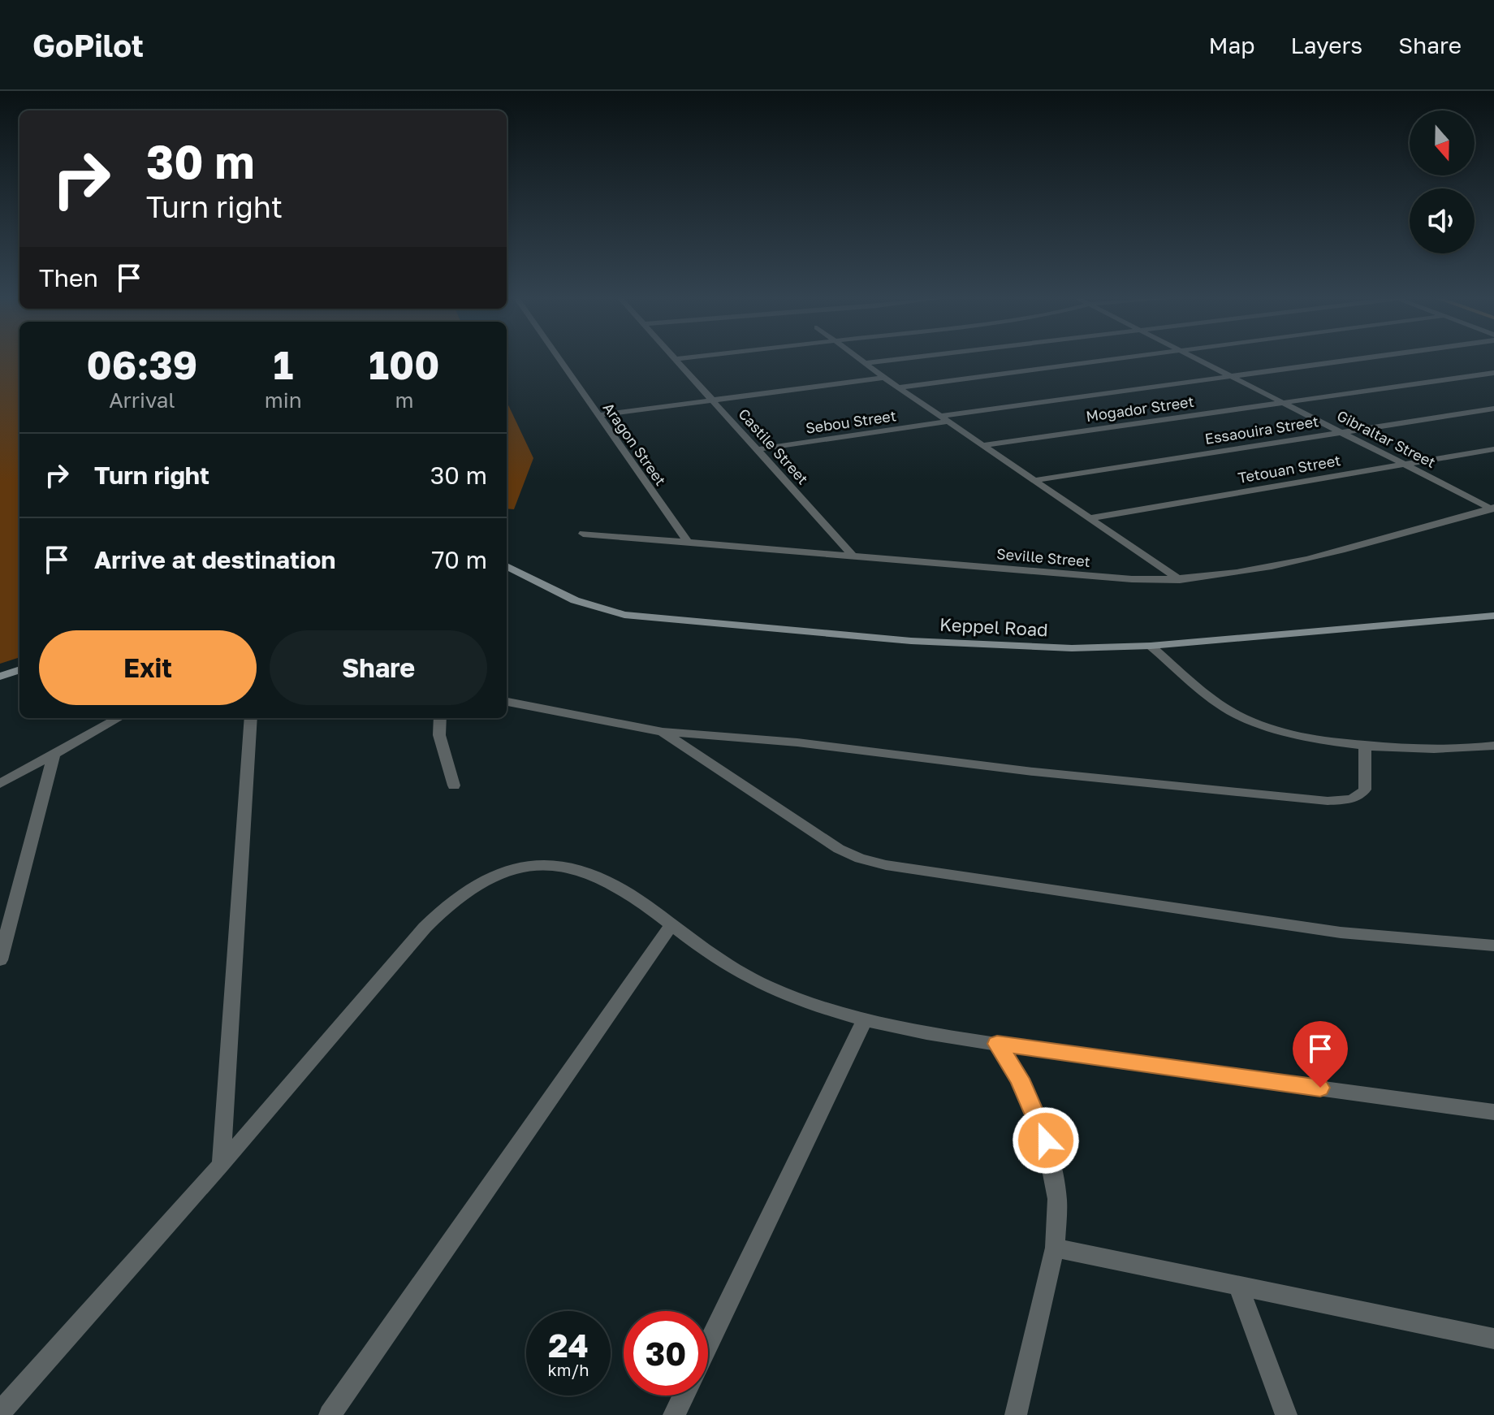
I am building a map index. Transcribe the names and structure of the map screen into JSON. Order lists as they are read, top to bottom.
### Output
{
  "streets": {
    "street": [
      "Mogador Street",
      "Sebou Street",
      "Essaouira Street",
      "Gibraltar Street",
      "Aragon Street",
      "Castile Street",
      "Tetouan Street",
      "Seville Street",
      "Keppel Road"
    ]
  },
  "crossings": [
    ["Mogador Street", "Gibraltar Street"],
    ["Sebou Street", "Gibraltar Street"],
    ["Sebou Street", "Castile Street"],
    ["Essaouira Street", "Gibraltar Street"],
    ["Gibraltar Street", "Tetouan Street"],
    ["Gibraltar Street", "Seville Street"],
    ["Aragon Street", "Seville Street"],
    ["Castile Street", "Seville Street"]
  ],
  "north": "bottom",
  "page": {
    "header": "GoPilot",
    "nav": ["Map", "Layers", "Share"],
    "turn": ["30 m", "Turn right"],
    "then": "Then",
    "eta": [
      "06:39",
      "Arrival",
      "1",
      "min",
      "100",
      "m"
    ],
    "list": [
      {
        "name": "Turn right",
        "value": "30 m"
      },
      {
        "name": "Arrive at destination",
        "value": "70 m"
      }
    ],
    "buttons": ["Exit", "Share"],
    "speed": "24 km/h",
    "limit": "30"
  }
}
